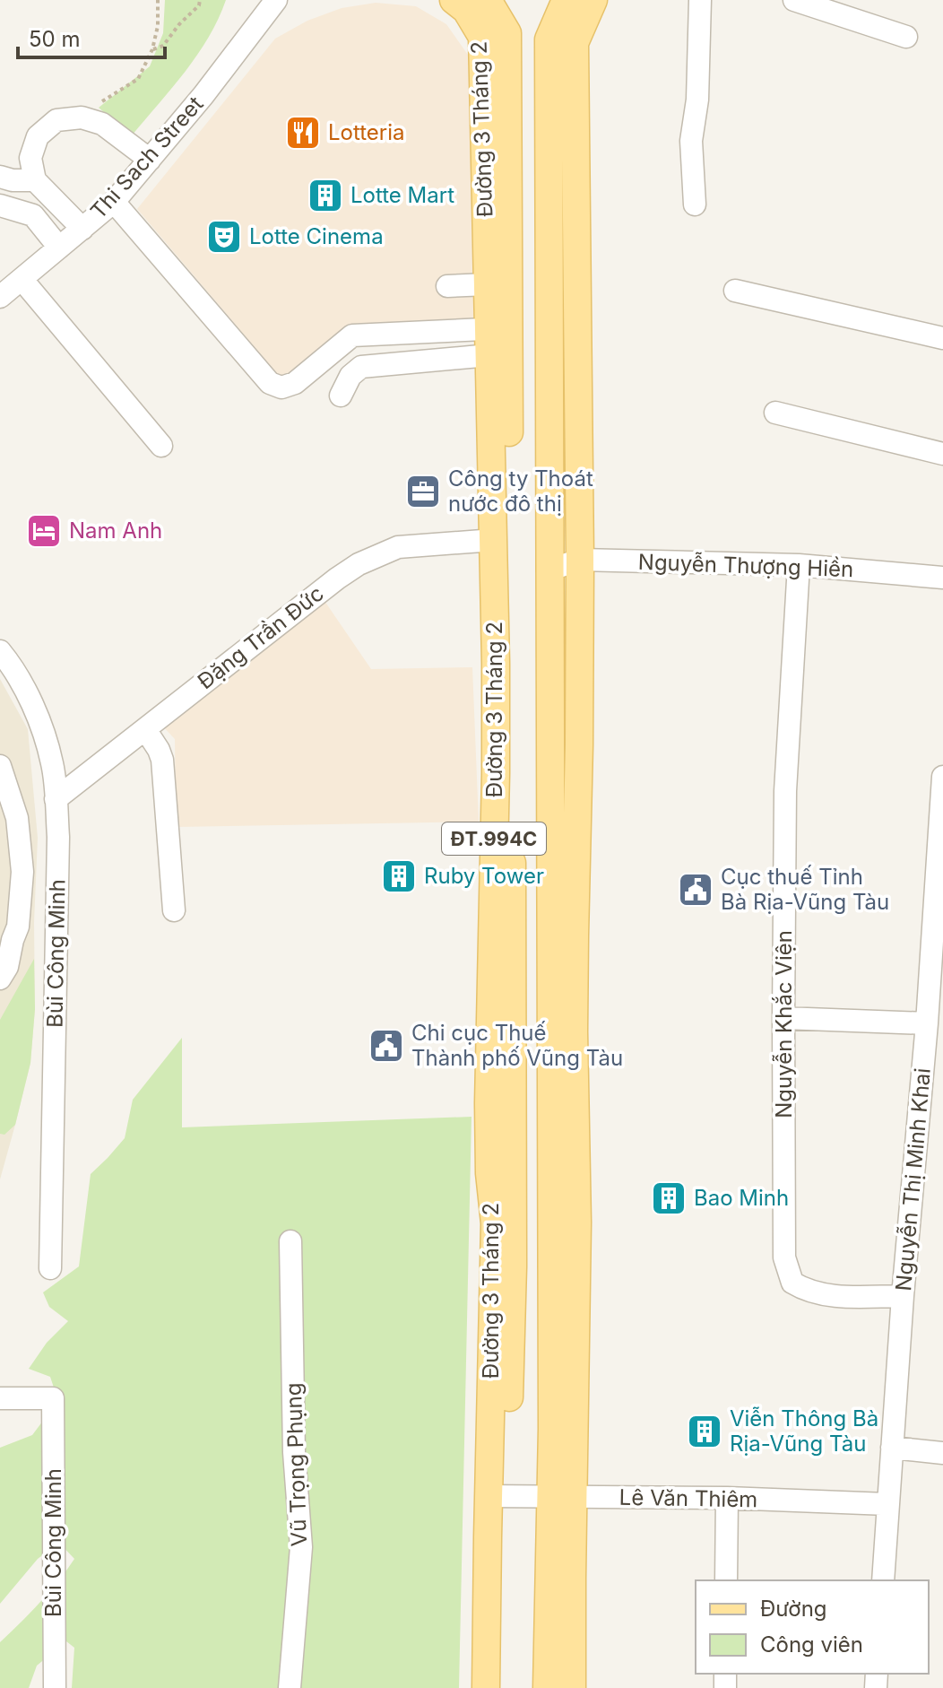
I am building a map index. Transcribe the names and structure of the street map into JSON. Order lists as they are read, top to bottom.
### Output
{
  "streets": {
    "main road": ["Đường 3 Tháng 2", "ĐT.994C"],
    "street": [
      "Thi Sach Street",
      "Nguyễn Thượng Hiền",
      "Đặng Trần Đức",
      "Bùi Công Minh",
      "Nguyễn Khắc Viện",
      "Nguyễn Thị Minh Khai",
      "Vũ Trọng Phụng",
      "Lê Văn Thiêm"
    ]
  },
  "crossings": [
    ["Đường 3 Tháng 2", "Đặng Trần Đức"],
    ["Đường 3 Tháng 2", "Lê Văn Thiêm"],
    ["Nguyễn Thượng Hiền", "ĐT.994C"],
    ["Nguyễn Thượng Hiền", "Nguyễn Khắc Viện"],
    ["Đặng Trần Đức", "Bùi Công Minh"],
    ["ĐT.994C", "Lê Văn Thiêm"],
    ["Nguyễn Khắc Viện", "Nguyễn Thị Minh Khai"],
    ["Nguyễn Thị Minh Khai", "Lê Văn Thiêm"]
  ],
  "places": {
    "restaurant": ["Lotteria"],
    "building": [
      "Lotte Mart",
      "Ruby Tower",
      "Bao Minh",
      "Viễn Thông Bà Rịa-Vũng Tàu"
    ],
    "theatre": ["Lotte Cinema"],
    "office": ["Công ty Thoát nước đô thị"],
    "hotel": ["Nam Anh"],
    "public building": ["Cục thuế Tỉnh Bà Rịa-Vũng Tàu", "Chi cục Thuế Thành phố Vũng Tàu"]
  },
  "legend": ["Đường", "Công viên"],
  "scale_bar": "50 m"
}
